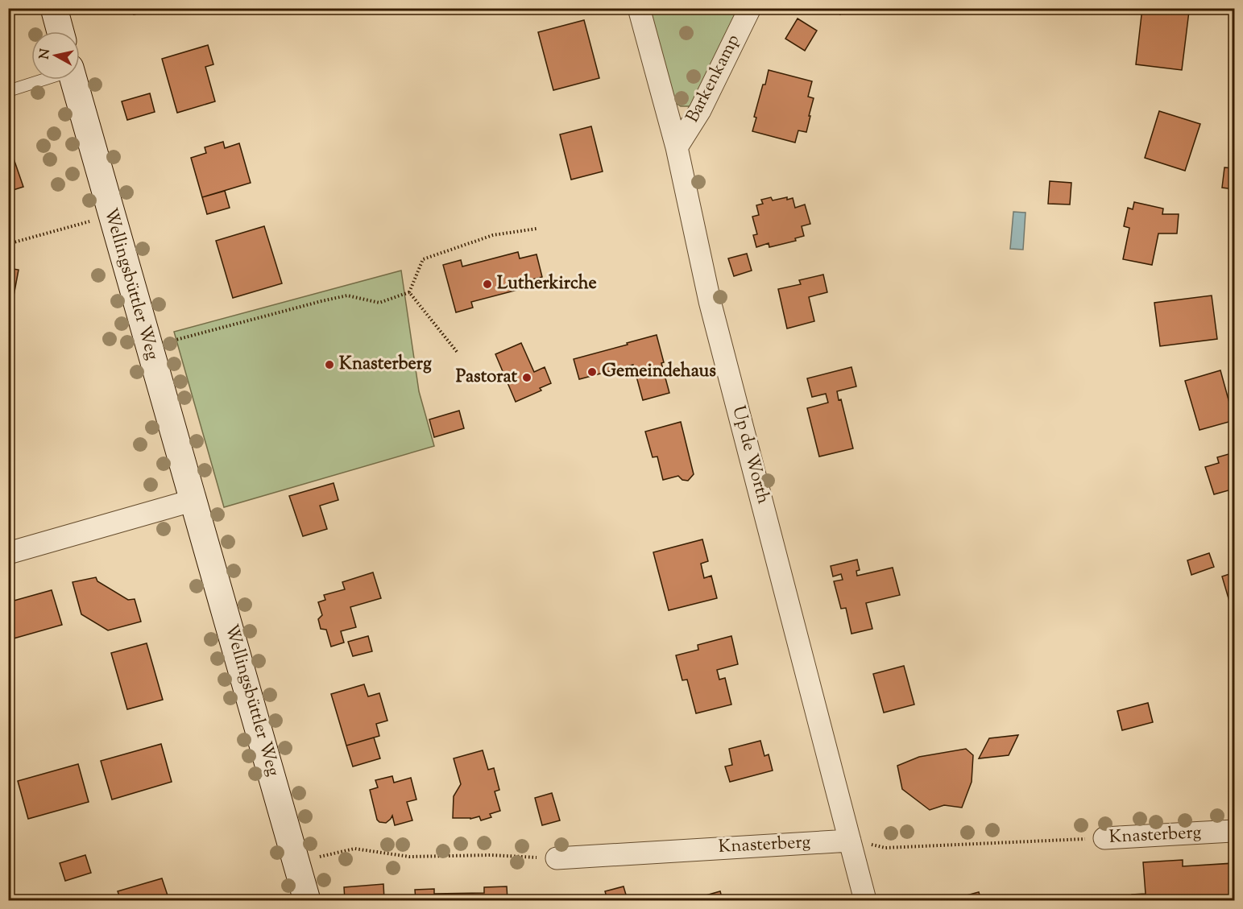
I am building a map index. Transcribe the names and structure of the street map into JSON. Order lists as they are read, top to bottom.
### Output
{
  "streets": {
    "main road": ["Wellingsbüttler Weg"],
    "street": ["Barkenkamp", "Up de Worth", "Knasterberg"]
  },
  "crossings": [
    ["Barkenkamp", "Up de Worth"],
    ["Up de Worth", "Knasterberg"]
  ],
  "places": [
    "Lutherkirche",
    "Knasterberg",
    "Gemeindehaus",
    "Pastorat"
  ],
  "north": "left"
}
